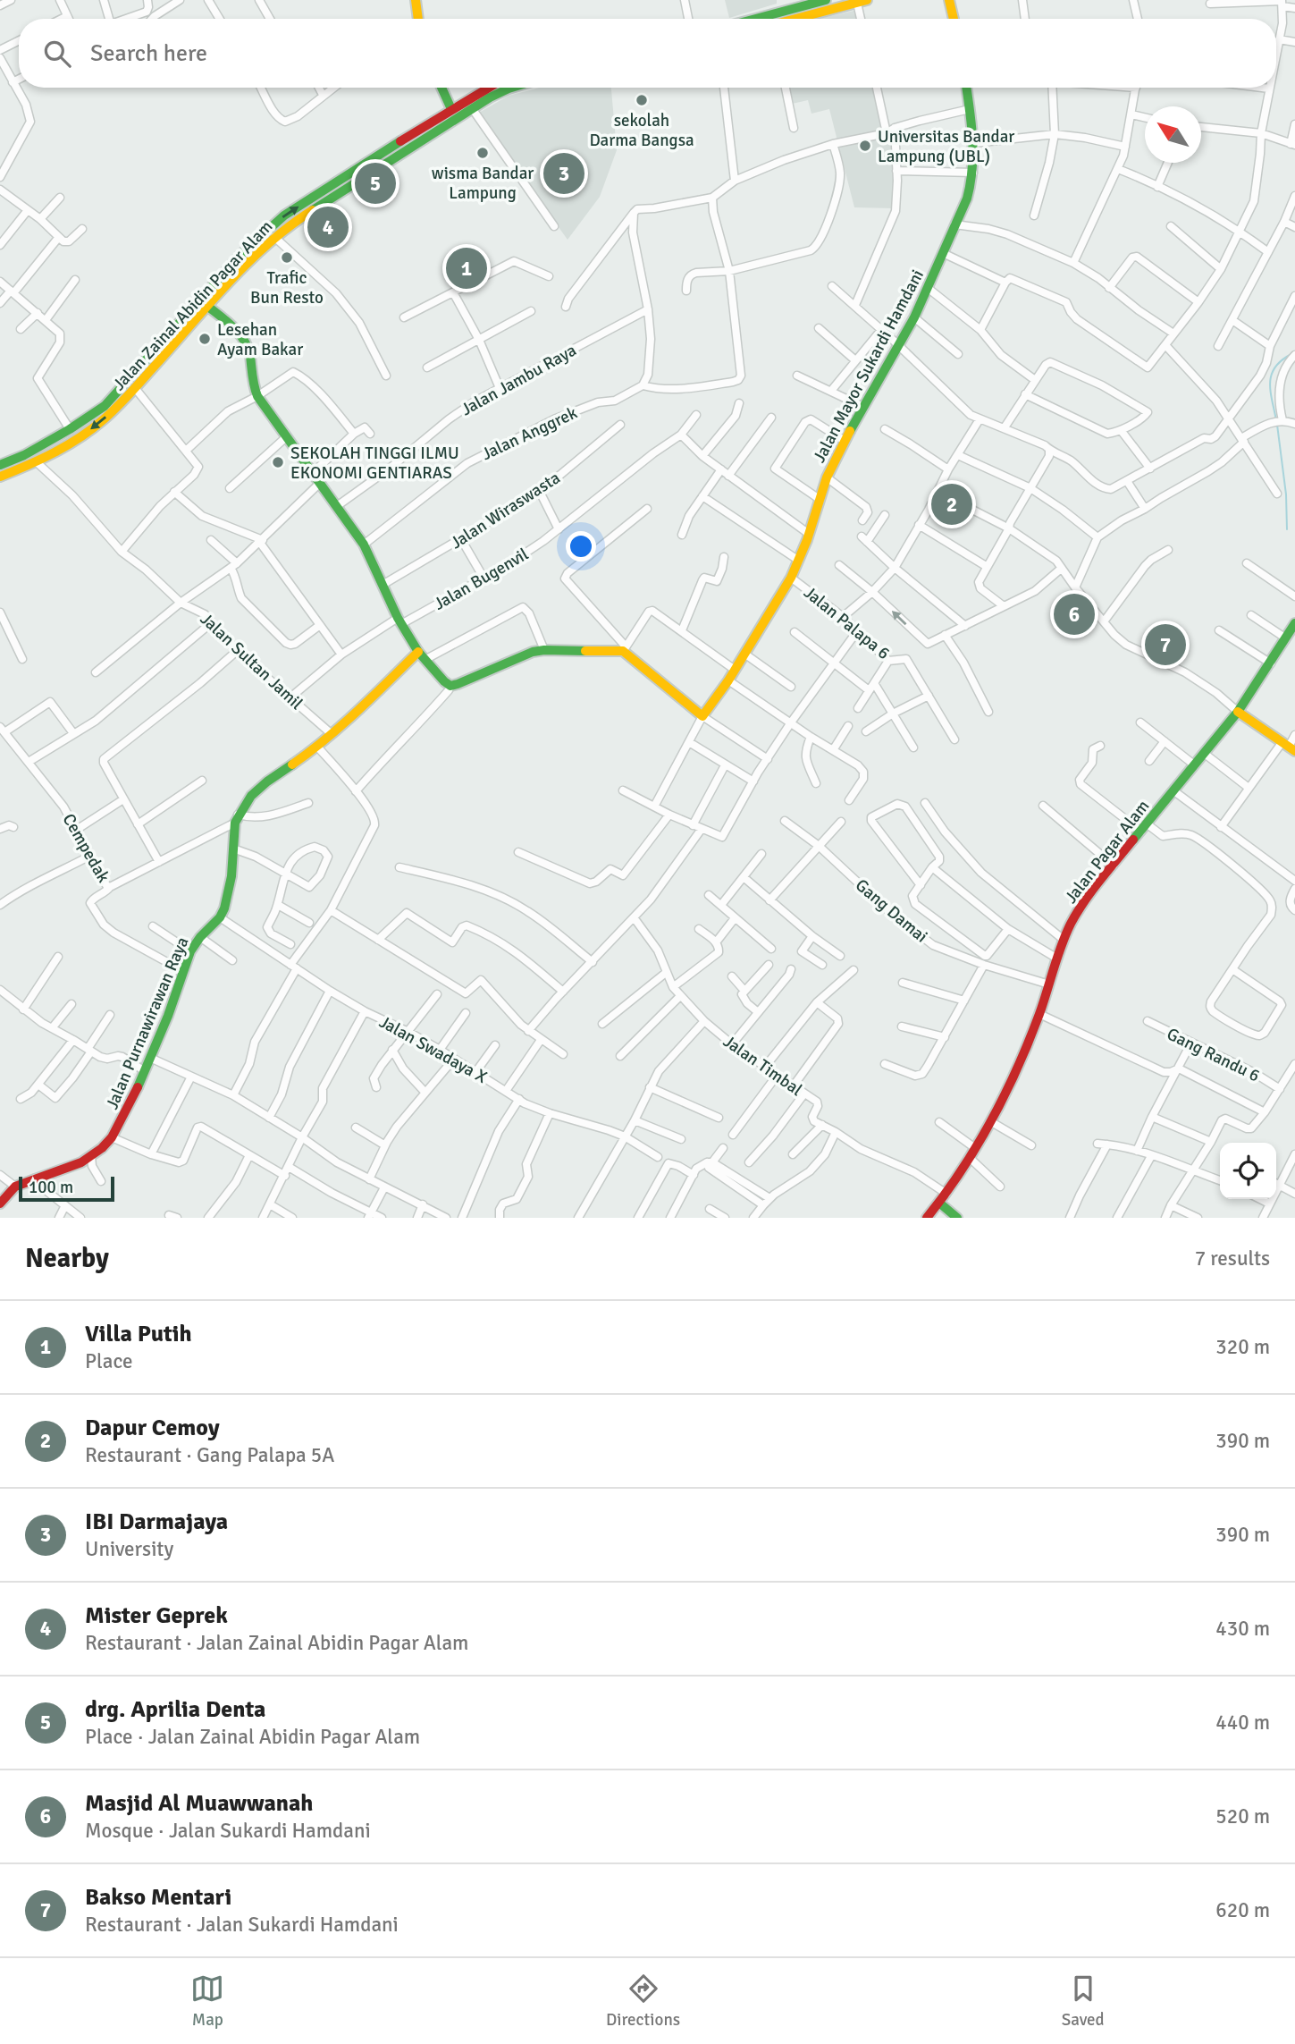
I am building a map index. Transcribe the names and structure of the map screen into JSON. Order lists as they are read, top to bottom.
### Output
{
  "streets": {
    "main road": [
      "Jalan Zainal Abidin Pagar Alam",
      "Jalan Mayor Sukardi Hamdani",
      "Jalan Pagar Alam",
      "Jalan Purnawirawan Raya"
    ],
    "street": [
      "Jalan Jambu Raya",
      "Jalan Anggrek",
      "Jalan Wiraswasta",
      "Jalan Bugenvil",
      "Jalan Palapa 6",
      "Jalan Sultan Jamil",
      "Cempedak",
      "Gang Damai",
      "Jalan Swadaya X",
      "Gang Randu 6",
      "Jalan Timbal"
    ]
  },
  "crossings": [
    ["Jalan Zainal Abidin Pagar Alam", "Jalan Sultan Jamil"],
    ["Jalan Mayor Sukardi Hamdani", "Jalan Palapa 6"],
    ["Jalan Bugenvil", "Jalan Sultan Jamil"],
    ["Cempedak", "Jalan Purnawirawan Raya"],
    ["Jalan Pagar Alam", "Gang Damai"],
    ["Jalan Purnawirawan Raya", "Jalan Swadaya X"]
  ],
  "places": [
    "sekolah Darma Bangsa",
    "Universitas Bandar Lampung (UBL)",
    "wisma Bandar Lampung",
    "Trafic Bun Resto",
    "Lesehan Ayam Bakar",
    "SEKOLAH TINGGI ILMU EKONOMI GENTIARAS"
  ],
  "scale_bar": "100 m",
  "north": "top left",
  "page": {
    "search": "Search here",
    "pins": [
      "3",
      "5",
      "4",
      "1",
      "2",
      "6",
      "7"
    ],
    "scale": "100 m",
    "heading": ["Nearby", "7 results"],
    "list": [
      {
        "mark": "1",
        "name": "Villa Putih",
        "note": "Place",
        "value": "320 m"
      },
      {
        "mark": "2",
        "name": "Dapur Cemoy",
        "note": "Restaurant · Gang Palapa 5A",
        "value": "390 m"
      },
      {
        "mark": "3",
        "name": "IBI Darmajaya",
        "note": "University",
        "value": "390 m"
      },
      {
        "mark": "4",
        "name": "Mister Geprek",
        "note": "Restaurant · Jalan Zainal Abidin Pagar Alam",
        "value": "430 m"
      },
      {
        "mark": "5",
        "name": "drg. Aprilia Denta",
        "note": "Place · Jalan Zainal Abidin Pagar Alam",
        "value": "440 m"
      },
      {
        "mark": "6",
        "name": "Masjid Al Muawwanah",
        "note": "Mosque · Jalan Sukardi Hamdani",
        "value": "520 m"
      },
      {
        "mark": "7",
        "name": "Bakso Mentari",
        "note": "Restaurant · Jalan Sukardi Hamdani",
        "value": "620 m"
      }
    ],
    "nav": ["Map", "Directions", "Saved"]
  }
}
